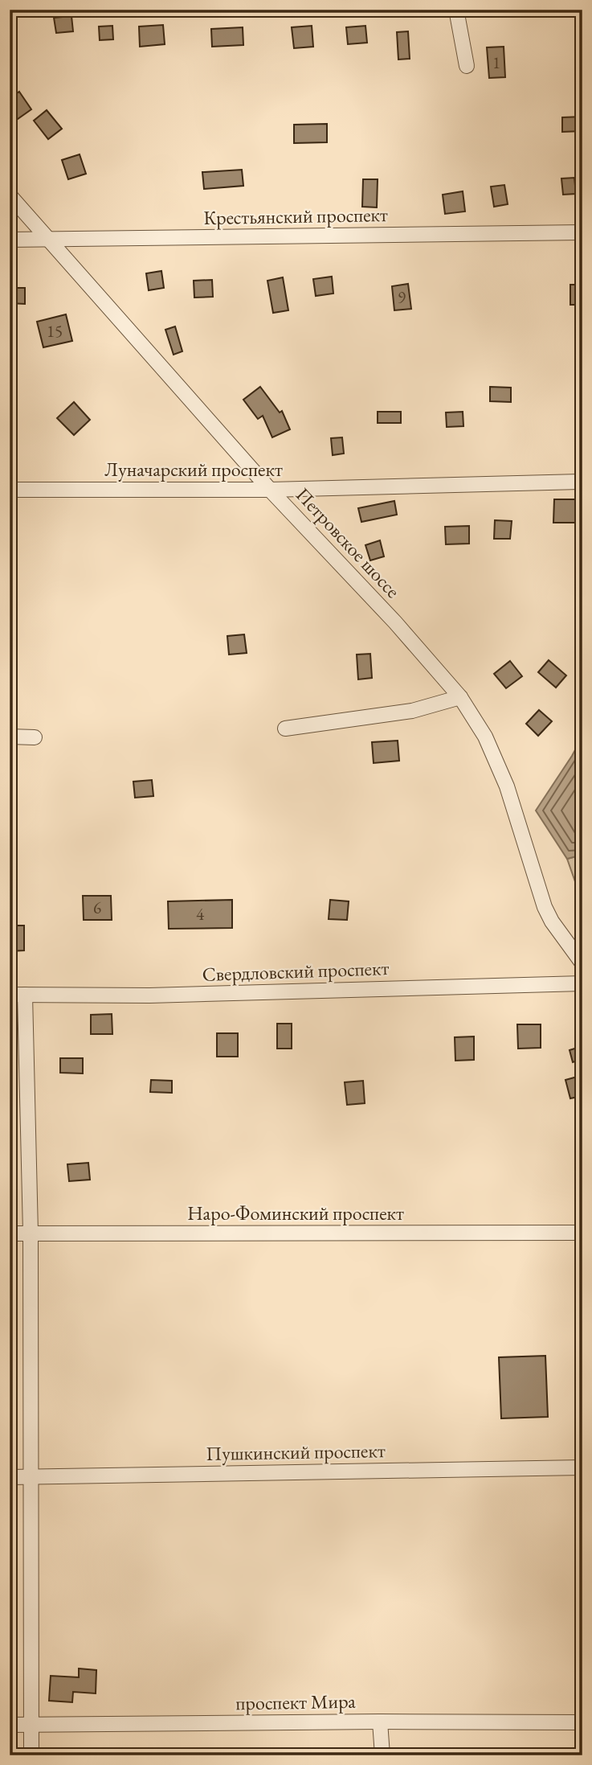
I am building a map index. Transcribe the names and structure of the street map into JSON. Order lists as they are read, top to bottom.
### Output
{
  "streets": {
    "street": [
      "Крестьянский проспект",
      "Луначарский проспект",
      "Петровское шоссе",
      "Свердловский проспект",
      "Наро-Фоминский проспект",
      "Пушкинский проспект",
      "проспект Мира"
    ]
  },
  "crossings": [
    ["Крестьянский проспект", "Петровское шоссе"],
    ["Луначарский проспект", "Петровское шоссе"]
  ],
  "house_numbers": [
    "1",
    "9",
    "15",
    "6",
    "4"
  ]
}
